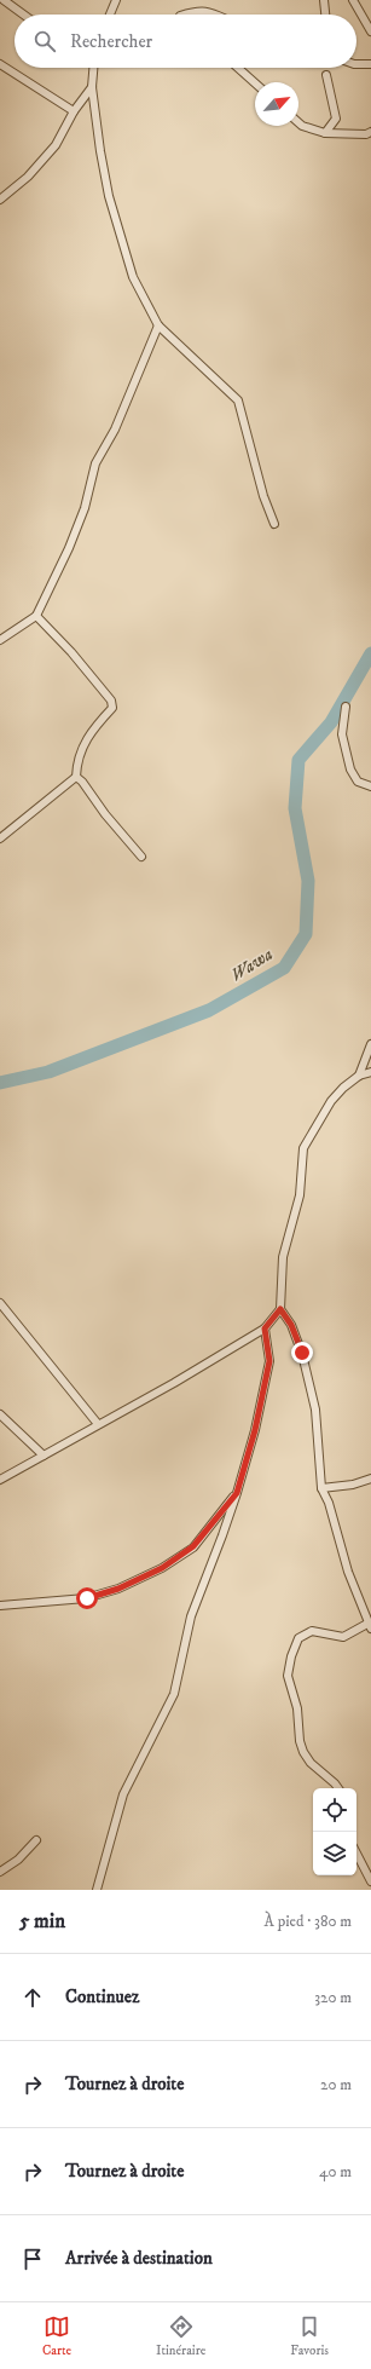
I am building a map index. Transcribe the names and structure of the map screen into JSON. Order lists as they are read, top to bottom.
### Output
{
  "water": ["Wawa"],
  "north": "top right",
  "page": {
    "search": "Rechercher",
    "heading": ["5 min", "À pied · 380 m"],
    "list": [
      ["Continuez", "320 m"],
      ["Tournez à droite", "20 m"],
      ["Tournez à droite", "40 m"],
      "Arrivée à destination"
    ],
    "nav": ["Carte", "Itinéraire", "Favoris"]
  }
}
